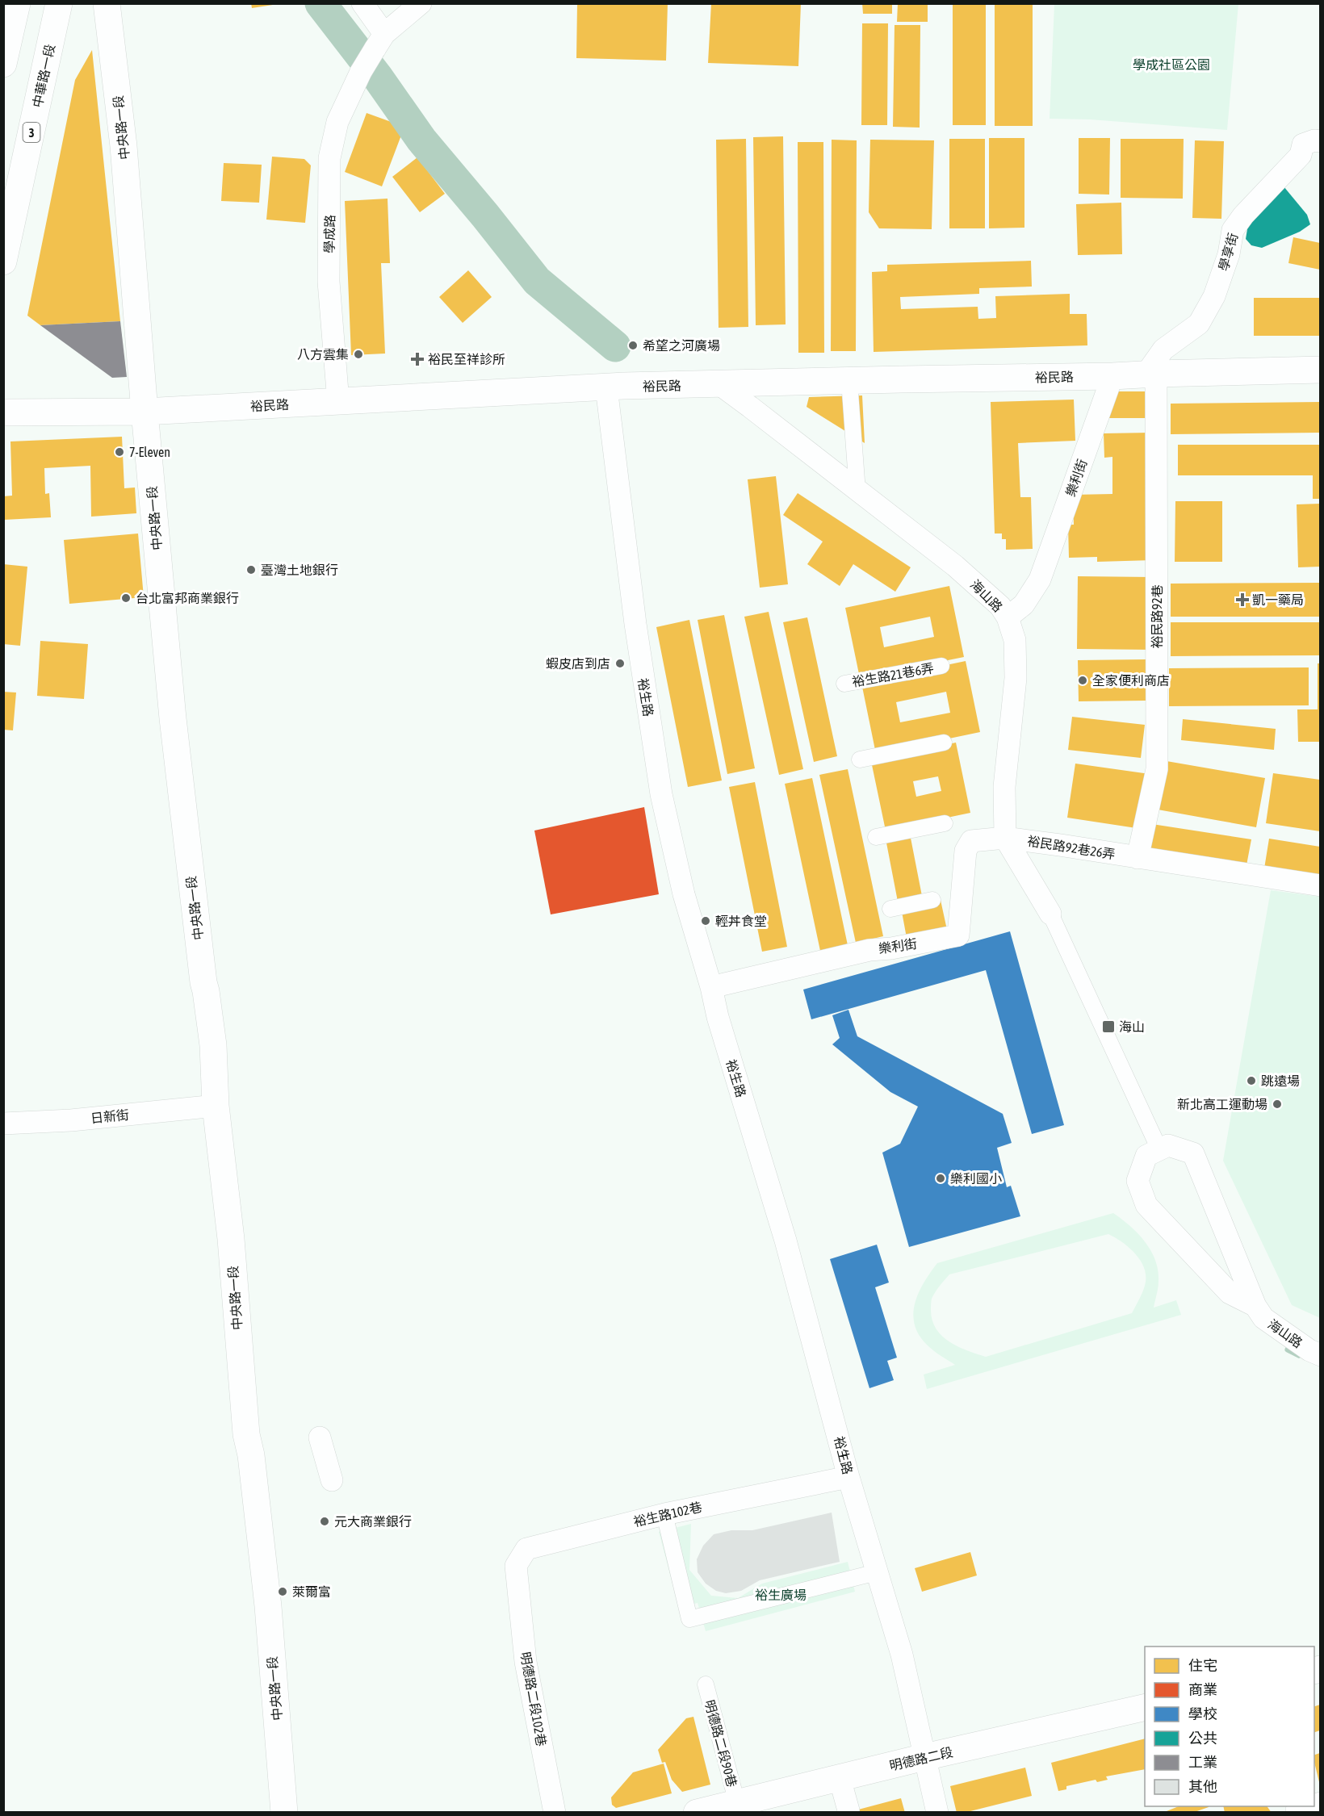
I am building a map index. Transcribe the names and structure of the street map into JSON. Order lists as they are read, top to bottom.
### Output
{
  "streets": {
    "street": [
      "中華路一段",
      "中央路一段",
      "3",
      "學成路",
      "學享街",
      "裕民路",
      "樂利街",
      "海山路",
      "裕民路92巷",
      "裕生路21巷6弄",
      "裕生路",
      "裕民路92巷26弄",
      "日新街",
      "裕生路102巷",
      "明德路二段102巷",
      "明德路二段90巷",
      "明德路二段"
    ]
  },
  "crossings": [
    ["中央路一段", "裕民路"],
    ["中央路一段", "日新街"],
    ["學成路", "裕民路"],
    ["學享街", "裕民路"],
    ["學享街", "裕民路92巷"],
    ["裕民路", "樂利街"],
    ["裕民路", "海山路"],
    ["裕民路", "裕民路92巷"],
    ["裕民路", "裕生路"],
    ["樂利街", "海山路"],
    ["樂利街", "裕生路"],
    ["樂利街", "裕民路92巷26弄"],
    ["海山路", "裕民路92巷26弄"],
    ["裕民路92巷", "裕民路92巷26弄"],
    ["裕生路", "裕生路102巷"],
    ["裕生路", "明德路二段"],
    ["裕生路102巷", "明德路二段102巷"],
    ["明德路二段90巷", "明德路二段"]
  ],
  "parks": ["學成社區公園", "裕生廣場"],
  "places": {
    "other": [
      "希望之河廣場",
      "八方雲集",
      "7-Eleven",
      "臺灣土地銀行",
      "台北富邦商業銀行",
      "蝦皮店到店",
      "全家便利商店",
      "輕丼食堂",
      "跳遠場",
      "新北高工運動場",
      "樂利國小",
      "元大商業銀行",
      "萊爾富"
    ],
    "health": ["裕民至祥診所", "凱一藥局"],
    "transit": ["海山"]
  },
  "legend": [
    "住宅",
    "商業",
    "學校",
    "公共",
    "工業",
    "其他"
  ]
}
